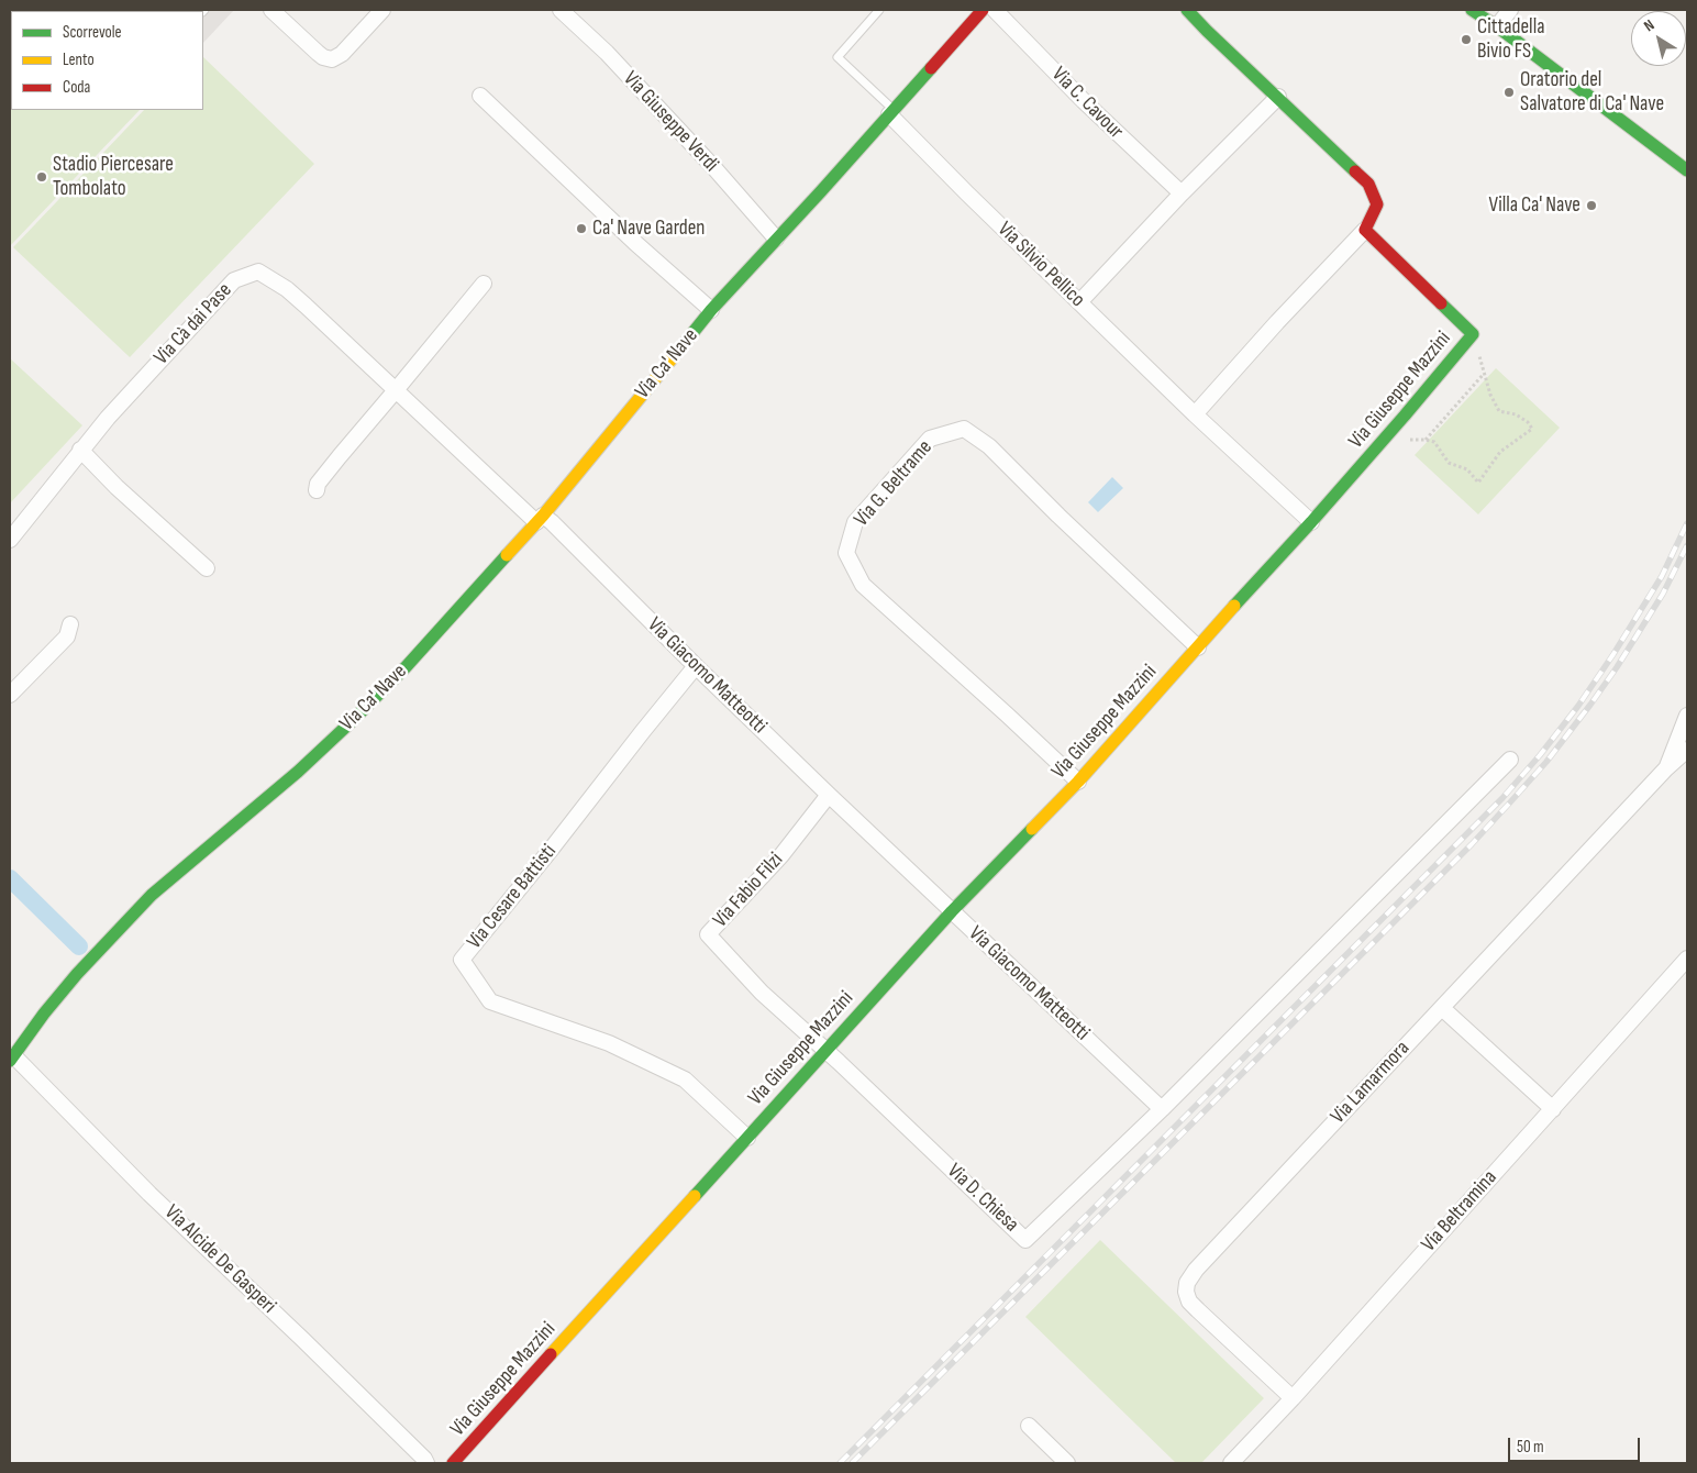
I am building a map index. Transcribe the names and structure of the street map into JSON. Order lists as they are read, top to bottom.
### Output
{
  "streets": {
    "street": [
      "Via C. Cavour",
      "Via Giuseppe Verdi",
      "Via Silvio Pellico",
      "Via Cà dai Pase",
      "Via Ca' Nave",
      "Via Giuseppe Mazzini",
      "Via G. Beltrame",
      "Via Giacomo Matteotti",
      "Via Fabio Filzi",
      "Via Cesare Battisti",
      "Via Lamarmora",
      "Via D. Chiesa",
      "Via Beltramina",
      "Via Alcide De Gasperi"
    ]
  },
  "crossings": [
    ["Via Giuseppe Verdi", "Via Ca' Nave"],
    ["Via Silvio Pellico", "Via Ca' Nave"],
    ["Via Silvio Pellico", "Via Giuseppe Mazzini"],
    ["Via Cà dai Pase", "Via Ca' Nave"],
    ["Via Cà dai Pase", "Via Giacomo Matteotti"],
    ["Via Ca' Nave", "Via Giacomo Matteotti"],
    ["Via Ca' Nave", "Via Alcide De Gasperi"],
    ["Via Giuseppe Mazzini", "Via G. Beltrame"],
    ["Via Giuseppe Mazzini", "Via Giacomo Matteotti"],
    ["Via Giuseppe Mazzini", "Via Fabio Filzi"],
    ["Via Giuseppe Mazzini", "Via Cesare Battisti"],
    ["Via Giuseppe Mazzini", "Via D. Chiesa"],
    ["Via Giacomo Matteotti", "Via Fabio Filzi"],
    ["Via Giacomo Matteotti", "Via Cesare Battisti"],
    ["Via Giacomo Matteotti", "Via D. Chiesa"],
    ["Via Fabio Filzi", "Via D. Chiesa"],
    ["Via Lamarmora", "Via Beltramina"]
  ],
  "places": [
    "Cittadella Bivio FS",
    "Oratorio del Salvatore di Ca' Nave",
    "Stadio Piercesare Tombolato",
    "Villa Ca' Nave",
    "Ca' Nave Garden"
  ],
  "legend": ["Scorrevole", "Lento", "Coda"],
  "scale_bar": "50 m",
  "north": "top left"
}
